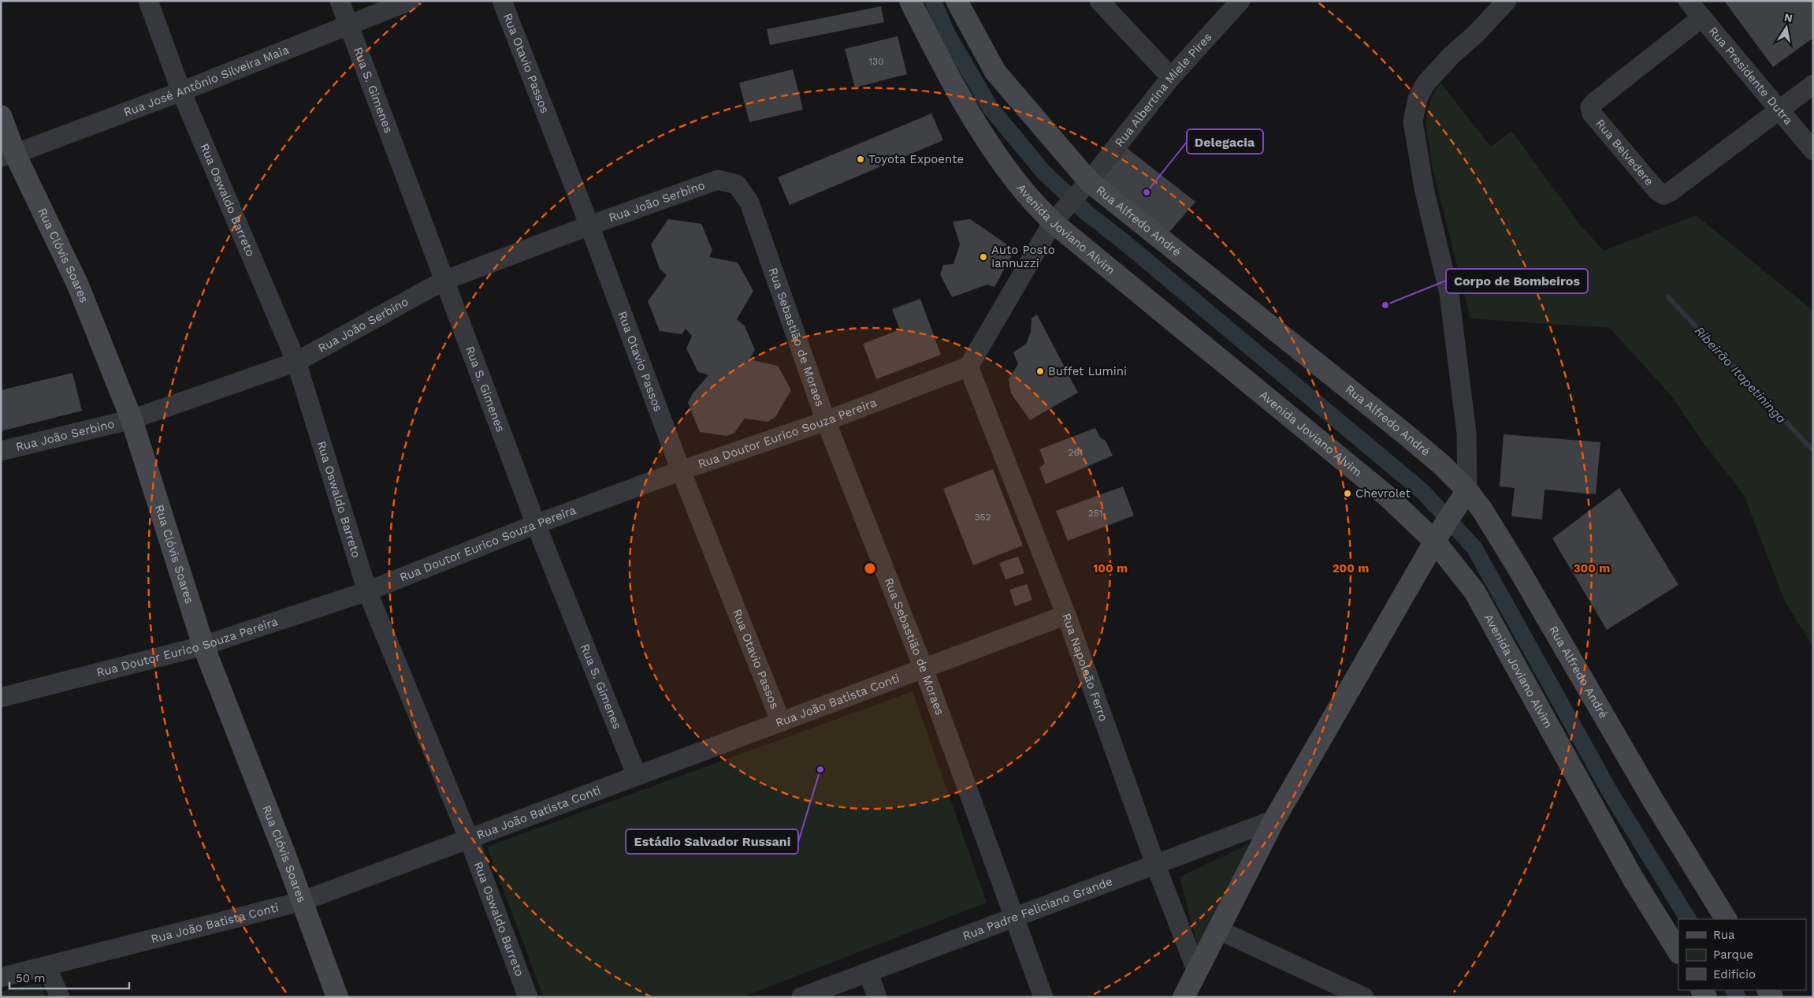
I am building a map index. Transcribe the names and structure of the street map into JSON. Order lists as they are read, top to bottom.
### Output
{
  "streets": {
    "main road": ["Rua Alfredo André", "Avenida Joviano Alvim", "Rua Clóvis Soares"],
    "street": [
      "Rua Otavio Passos",
      "Rua Presidente Dutra",
      "Rua José Antônio Silveira Maia",
      "Rua S. Gimenes",
      "Rua Albertina Miele Pires",
      "Rua Belvedere",
      "Rua Oswaldo Barreto",
      "Rua João Serbino",
      "Rua Sebastião de Moraes",
      "Rua Doutor Eurico Souza Pereira",
      "Rua Napoleão Ferro",
      "Rua João Batista Conti",
      "Rua Padre Feliciano Grande"
    ]
  },
  "crossings": [
    ["Rua Otavio Passos", "Rua João Serbino"],
    ["Rua Otavio Passos", "Rua Doutor Eurico Souza Pereira"],
    ["Rua Otavio Passos", "Rua João Batista Conti"],
    ["Rua Presidente Dutra", "Rua Belvedere"],
    ["Rua José Antônio Silveira Maia", "Rua S. Gimenes"],
    ["Rua José Antônio Silveira Maia", "Rua Oswaldo Barreto"],
    ["Rua José Antônio Silveira Maia", "Rua Clóvis Soares"],
    ["Rua S. Gimenes", "Rua João Serbino"],
    ["Rua S. Gimenes", "Rua Doutor Eurico Souza Pereira"],
    ["Rua S. Gimenes", "Rua João Batista Conti"],
    ["Rua Albertina Miele Pires", "Rua Alfredo André"],
    ["Rua Albertina Miele Pires", "Avenida Joviano Alvim"],
    ["Rua Albertina Miele Pires", "Rua Doutor Eurico Souza Pereira"],
    ["Rua Albertina Miele Pires", "Rua Napoleão Ferro"],
    ["Rua Oswaldo Barreto", "Rua João Serbino"],
    ["Rua Oswaldo Barreto", "Rua Doutor Eurico Souza Pereira"],
    ["Rua Oswaldo Barreto", "Rua João Batista Conti"],
    ["Rua João Serbino", "Rua Clóvis Soares"],
    ["Rua João Serbino", "Rua Sebastião de Moraes"],
    ["Rua Clóvis Soares", "Rua Doutor Eurico Souza Pereira"],
    ["Rua Clóvis Soares", "Rua João Batista Conti"],
    ["Rua Sebastião de Moraes", "Rua Doutor Eurico Souza Pereira"],
    ["Rua Sebastião de Moraes", "Rua João Batista Conti"],
    ["Rua Sebastião de Moraes", "Rua Padre Feliciano Grande"],
    ["Rua Doutor Eurico Souza Pereira", "Rua Napoleão Ferro"],
    ["Rua Napoleão Ferro", "Rua João Batista Conti"],
    ["Rua Napoleão Ferro", "Rua Padre Feliciano Grande"]
  ],
  "water": ["Ribeirão Itapetininga"],
  "places": [
    "Toyota Expoente",
    "Delegacia",
    "Auto Posto Iannuzzi",
    "Corpo de Bombeiros",
    "Buffet Lumini",
    "Chevrolet",
    "Estádio Salvador Russani"
  ],
  "house_numbers": [
    "130",
    "261",
    "251",
    "352"
  ],
  "legend": ["Rua", "Parque", "Edifício"],
  "scale_bar": "50 m",
  "north": "top",
  "rings": ["100 m", "200 m", "300 m"]
}
